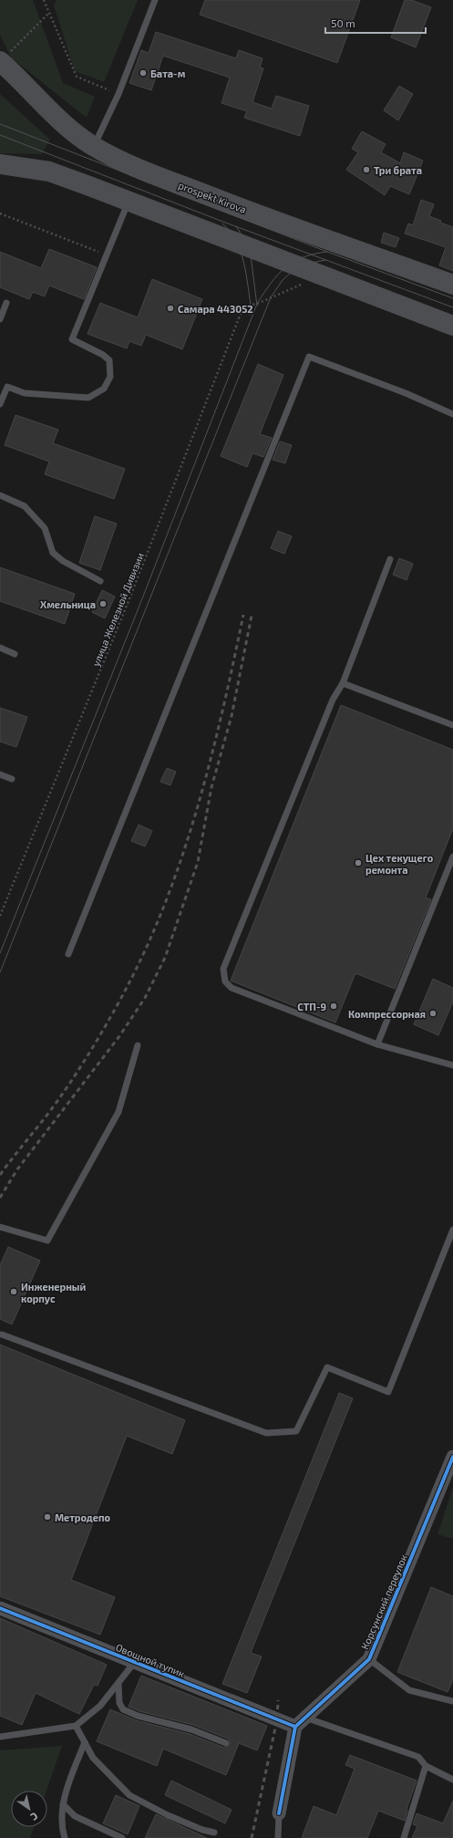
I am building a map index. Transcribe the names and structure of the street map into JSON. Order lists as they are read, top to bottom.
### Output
{
  "streets": {
    "main road": ["prospekt Kirova"],
    "street": ["Корсунский переулок", "Овощной тупик"],
    "path": ["улица Железной Дивизии"]
  },
  "crossings": [
    ["Корсунский переулок", "Овощной тупик"]
  ],
  "places": [
    "Бата-м",
    "Три брата",
    "Самара 443052",
    "Хмельница",
    "Цех текущего ремонта",
    "СТП-9",
    "Компрессорная",
    "Инженерный корпус",
    "Метродепо"
  ],
  "scale_bar": "50 m",
  "north": "bottom right"
}
